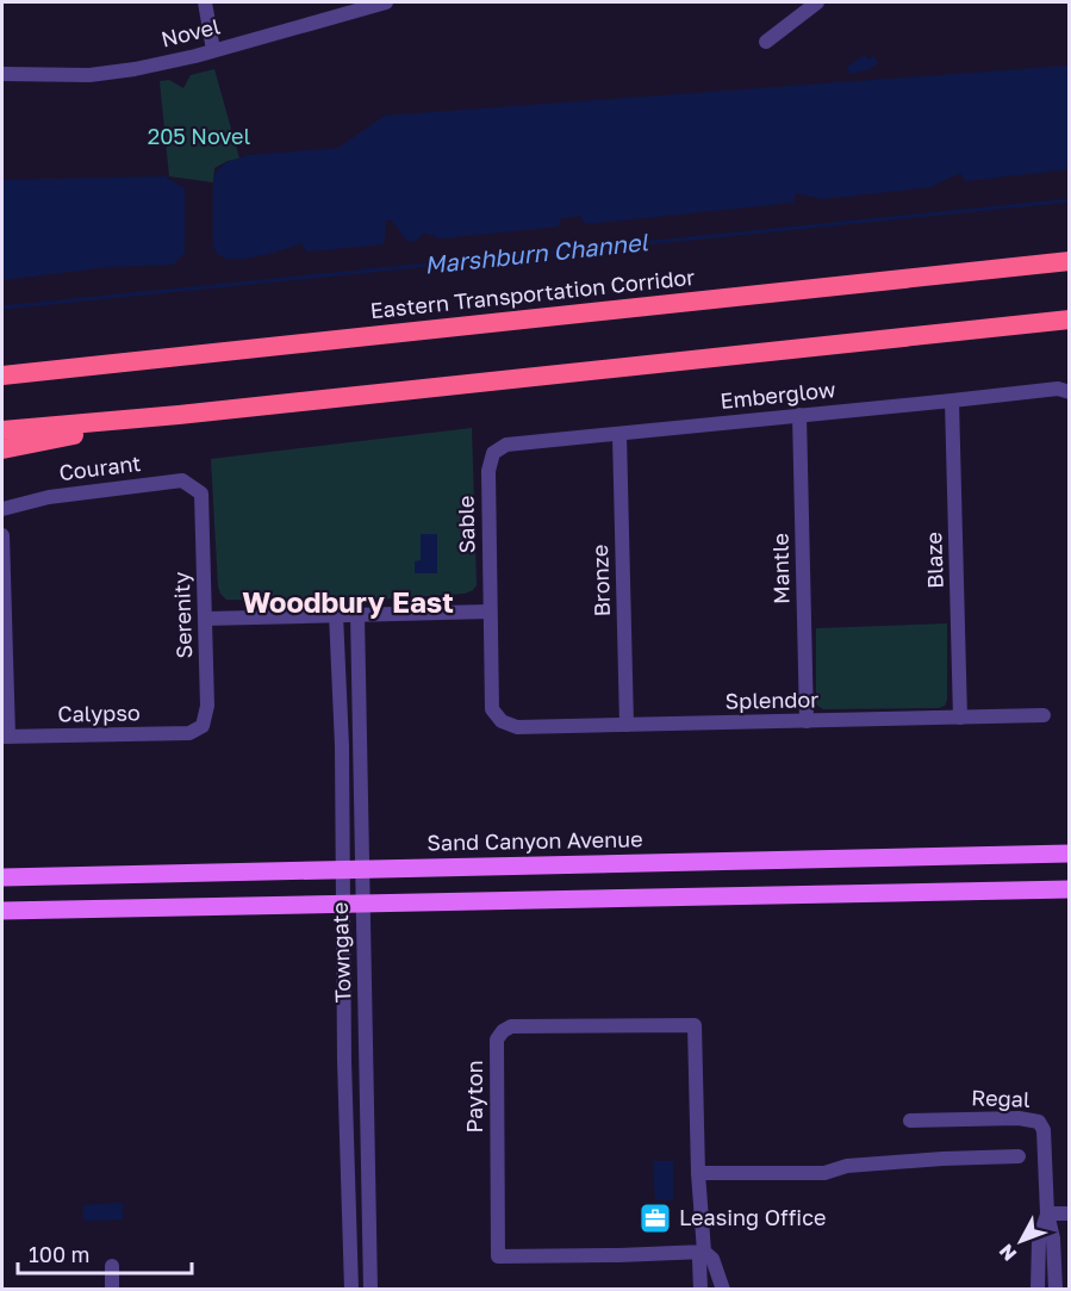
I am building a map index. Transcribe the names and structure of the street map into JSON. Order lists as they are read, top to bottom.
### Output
{
  "streets": {
    "highway": ["Eastern Transportation Corridor"],
    "main road": ["Sand Canyon Avenue"],
    "street": [
      "Novel",
      "Emberglow",
      "Courant",
      "Sable",
      "Blaze",
      "Mantle",
      "Bronze",
      "Serenity",
      "Splendor",
      "Calypso",
      "Towngate",
      "Payton",
      "Regal"
    ]
  },
  "crossings": [
    ["Emberglow", "Sable"],
    ["Emberglow", "Blaze"],
    ["Emberglow", "Mantle"],
    ["Emberglow", "Bronze"],
    ["Courant", "Serenity"],
    ["Sable", "Splendor"],
    ["Blaze", "Splendor"],
    ["Mantle", "Splendor"],
    ["Bronze", "Splendor"],
    ["Serenity", "Calypso"],
    ["Sand Canyon Avenue", "Towngate"]
  ],
  "districts": ["Woodbury East"],
  "water": ["Marshburn Channel"],
  "parks": ["205 Novel"],
  "places": {
    "office": ["Leasing Office"]
  },
  "scale_bar": "100 m",
  "north": "bottom left"
}
